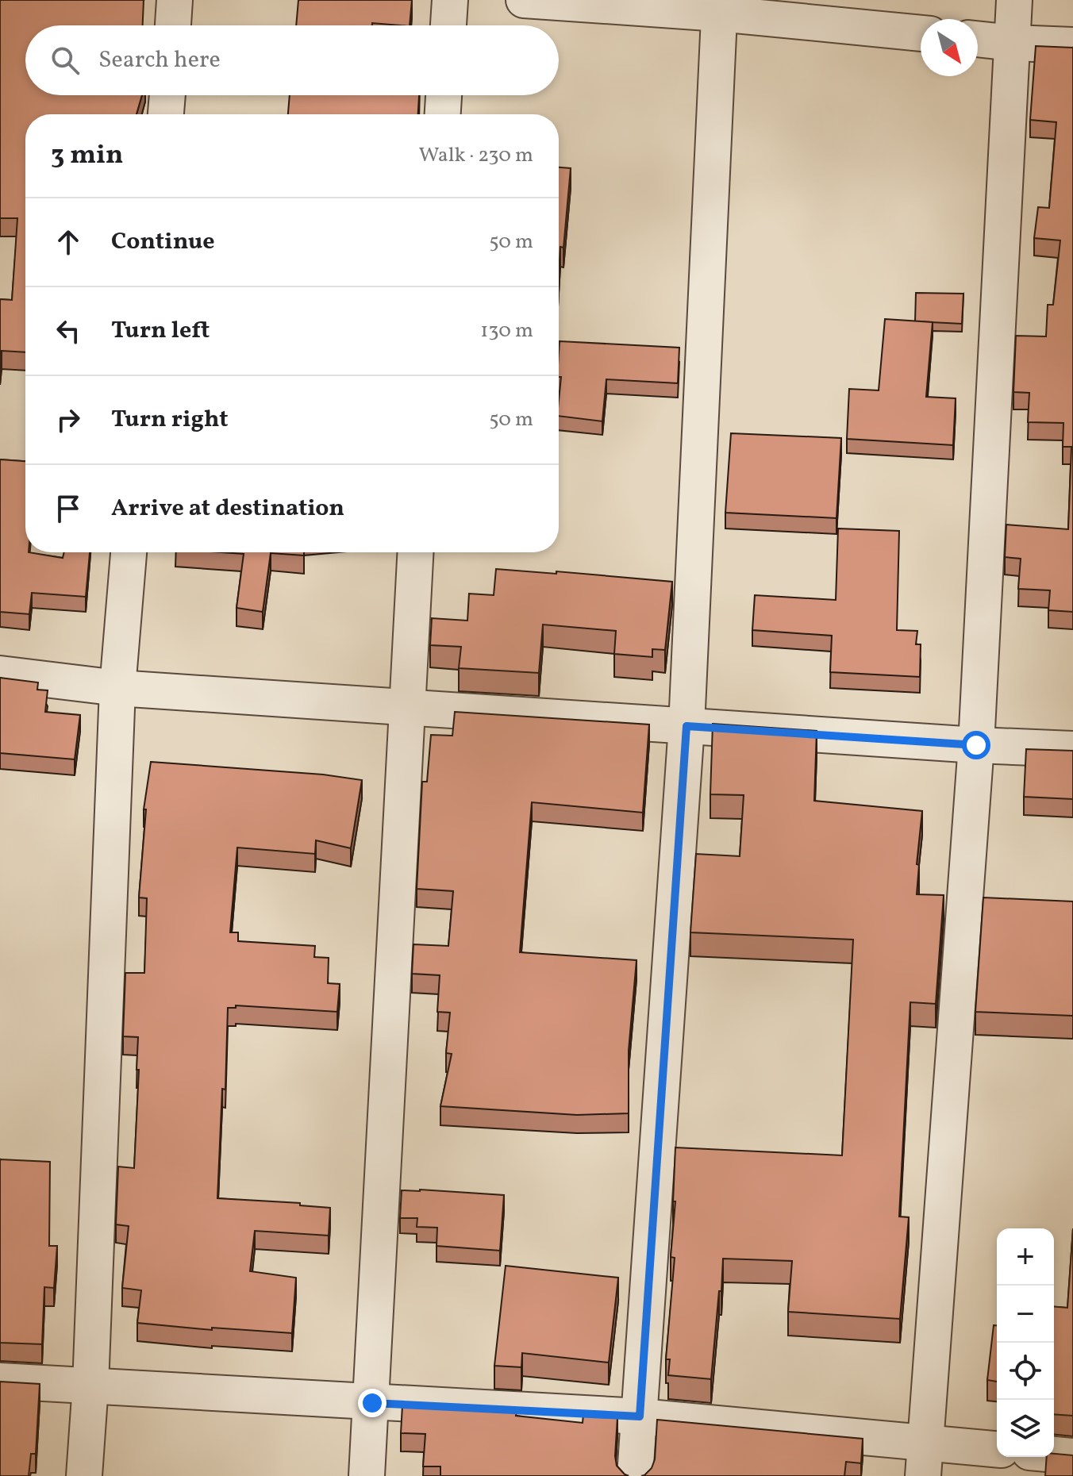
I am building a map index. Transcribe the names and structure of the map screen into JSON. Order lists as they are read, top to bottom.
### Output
{
  "north": "bottom right",
  "page": {
    "search": "Search here",
    "heading": ["3 min", "Walk · 230 m"],
    "list": [
      ["Continue", "50 m"],
      ["Turn left", "130 m"],
      ["Turn right", "50 m"],
      "Arrive at destination"
    ],
    "map_buttons": ["+", "−"]
  }
}
